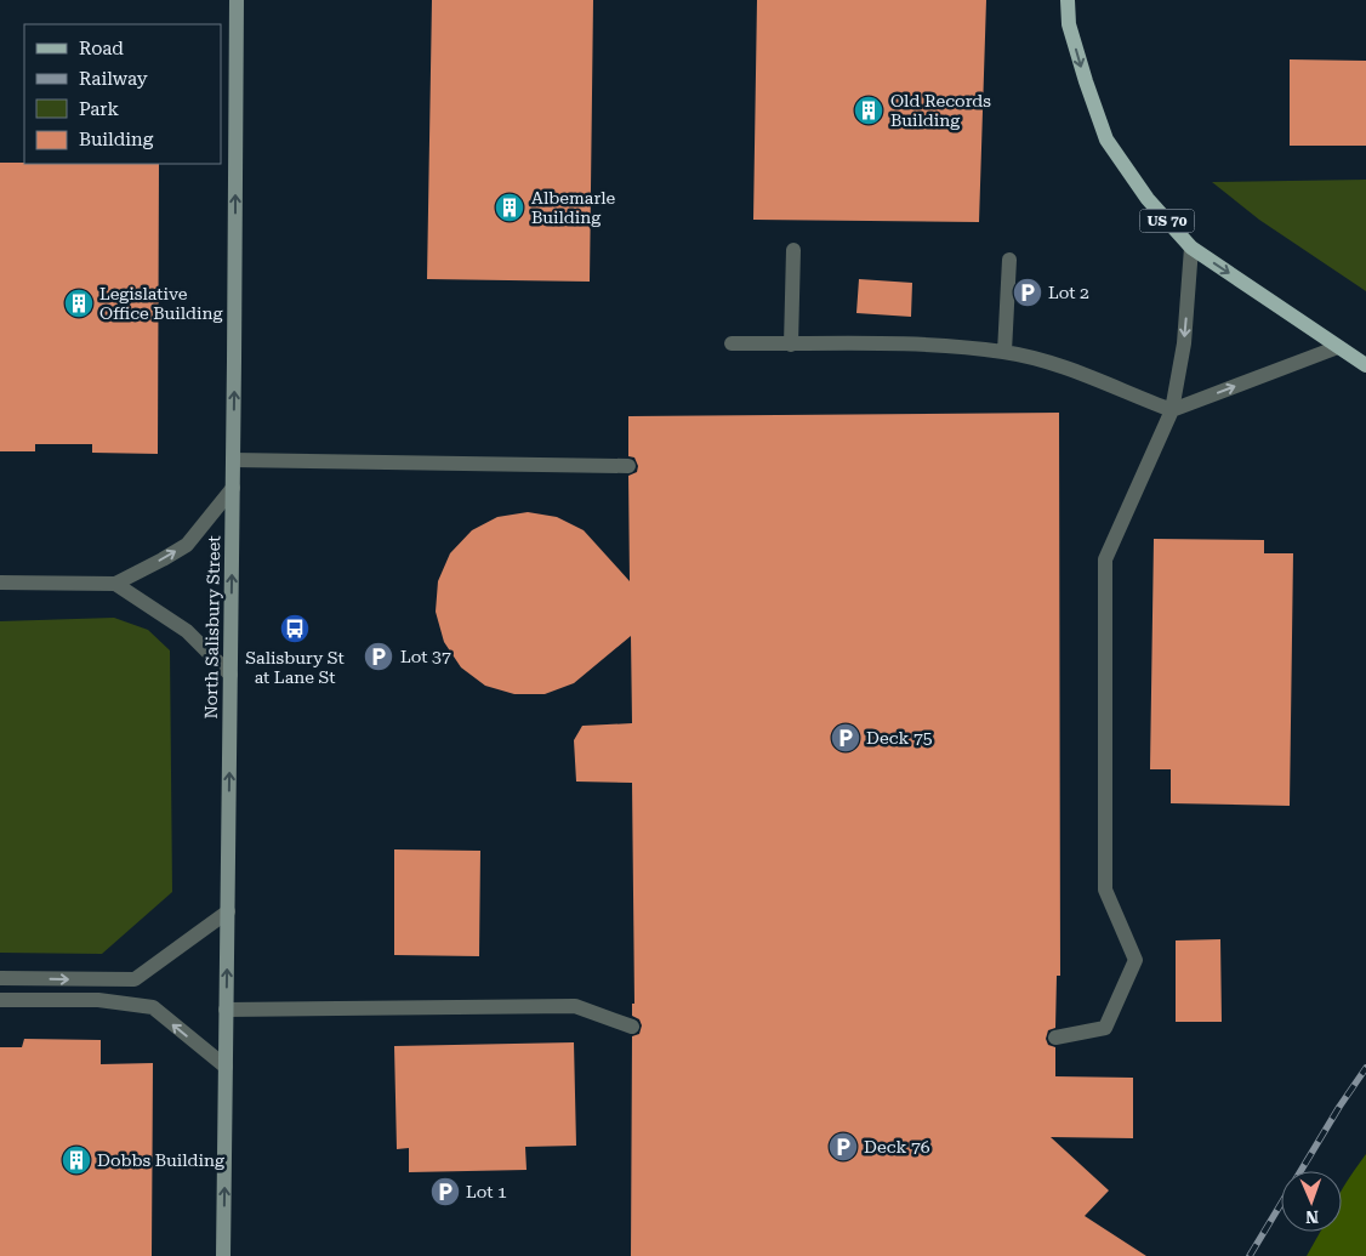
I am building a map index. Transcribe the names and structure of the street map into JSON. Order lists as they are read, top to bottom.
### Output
{
  "streets": {
    "main road": ["US 70", "North Salisbury Street"]
  },
  "one_way": ["North Salisbury Street"],
  "places": {
    "building": [
      "Old Records Building",
      "Albemarle Building",
      "Legislative Office Building",
      "Dobbs Building"
    ],
    "parking": [
      "Lot 2",
      "Lot 37",
      "Deck 75",
      "Deck 76",
      "Lot 1"
    ],
    "bus stop": ["Salisbury St at Lane St"]
  },
  "legend": [
    "Road",
    "Railway",
    "Park",
    "Building"
  ],
  "north": "bottom"
}
